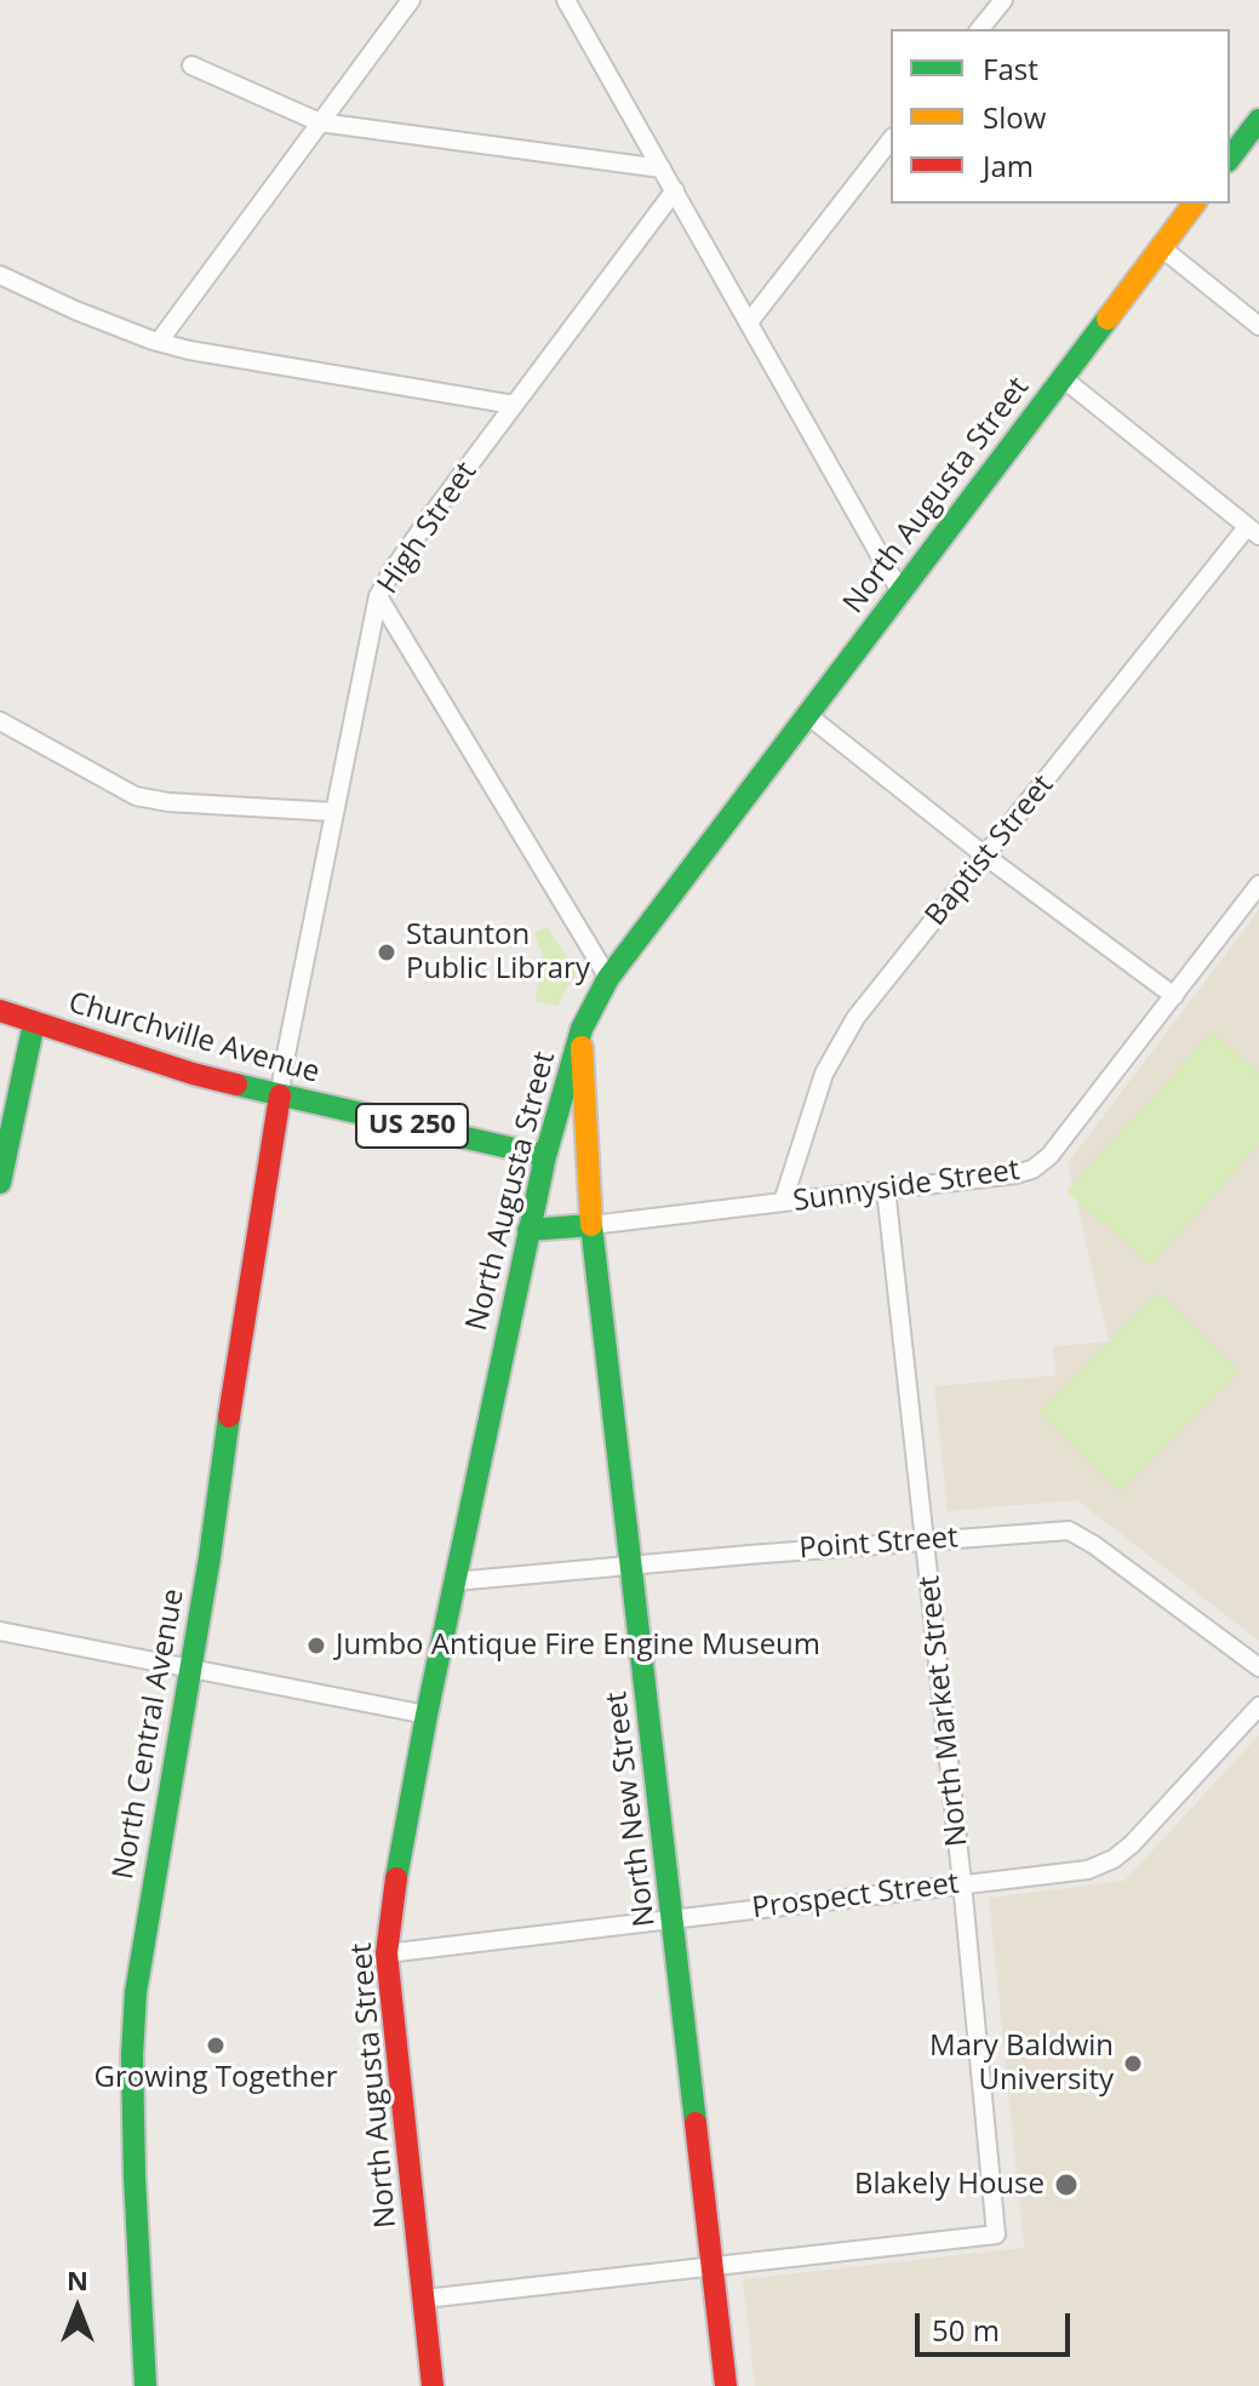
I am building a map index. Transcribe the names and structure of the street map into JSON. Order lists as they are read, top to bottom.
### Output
{
  "streets": {
    "main road": [
      "North Augusta Street",
      "Churchville Avenue",
      "US 250",
      "North Central Avenue",
      "North New Street"
    ],
    "street": [
      "High Street",
      "Baptist Street",
      "Sunnyside Street",
      "Point Street",
      "North Market Street",
      "Prospect Street"
    ]
  },
  "crossings": [
    ["North Augusta Street", "Churchville Avenue"],
    ["North Augusta Street", "Point Street"],
    ["North Augusta Street", "North New Street"],
    ["North Augusta Street", "Prospect Street"],
    ["High Street", "Churchville Avenue"],
    ["High Street", "North Central Avenue"],
    ["Baptist Street", "Sunnyside Street"],
    ["Churchville Avenue", "North Central Avenue"],
    ["Sunnyside Street", "North Market Street"],
    ["Sunnyside Street", "North New Street"],
    ["Point Street", "North Market Street"],
    ["Point Street", "North New Street"],
    ["North Market Street", "North New Street"],
    ["North Market Street", "Prospect Street"],
    ["North New Street", "Prospect Street"]
  ],
  "places": [
    "Staunton Public Library",
    "Jumbo Antique Fire Engine Museum",
    "Growing Together",
    "Mary Baldwin University",
    "Blakely House"
  ],
  "legend": ["Fast", "Slow", "Jam"],
  "scale_bar": "50 m",
  "north": "top"
}
